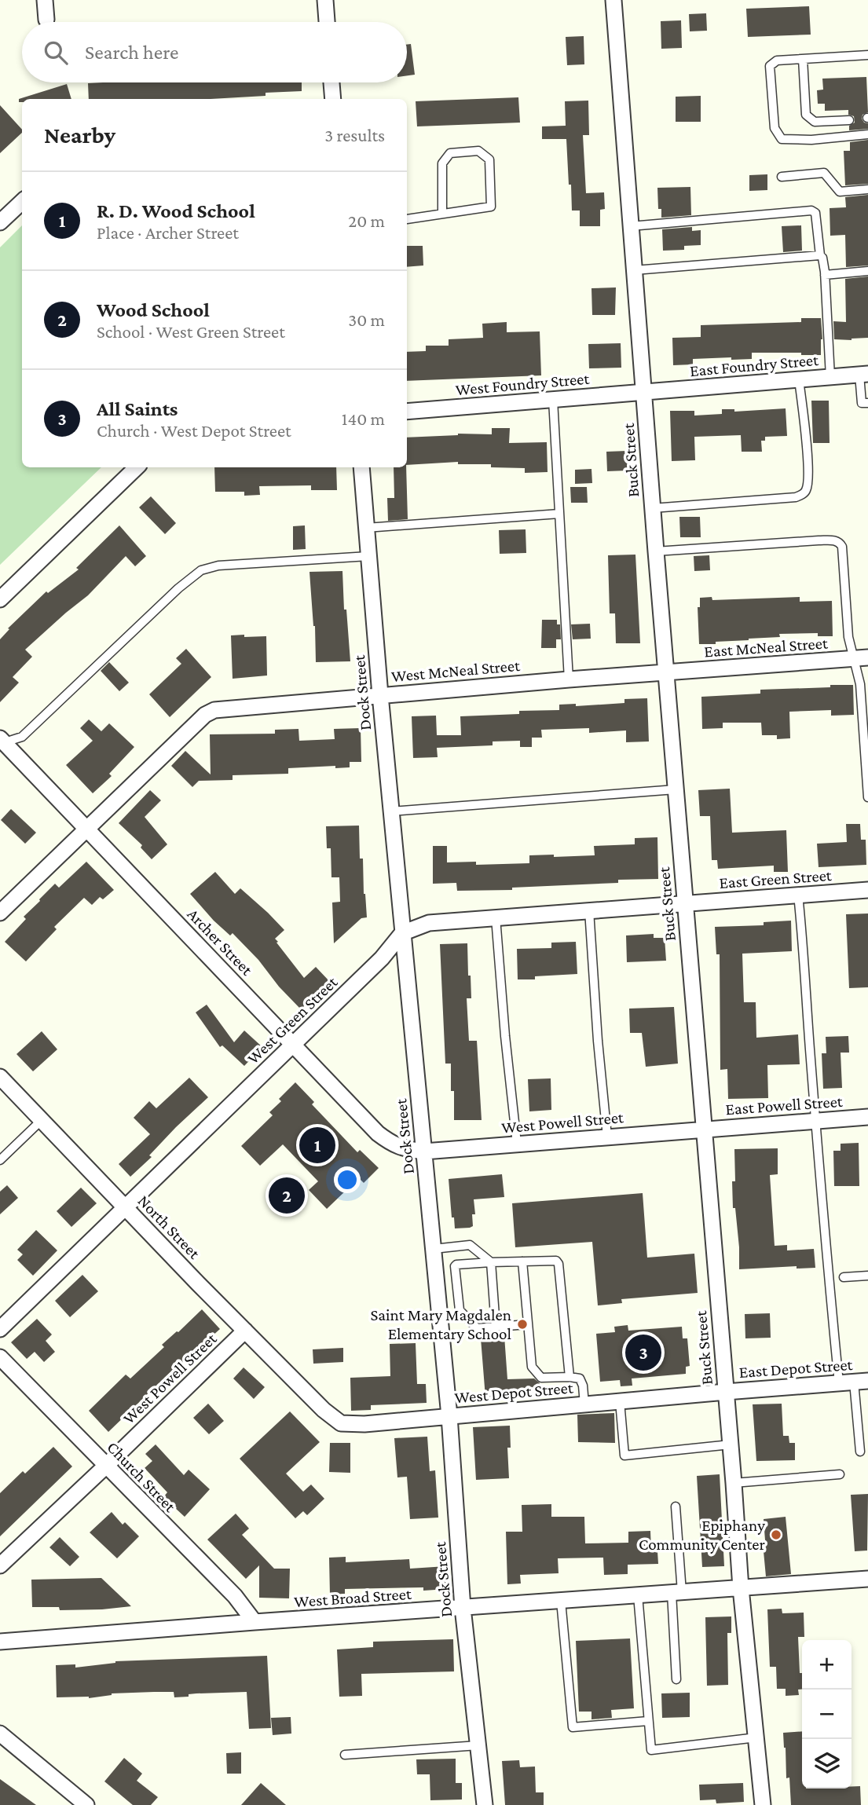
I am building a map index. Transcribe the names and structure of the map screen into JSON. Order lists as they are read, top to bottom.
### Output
{
  "streets": {
    "street": [
      "East Foundry Street",
      "West Foundry Street",
      "Buck Street",
      "East McNeal Street",
      "West McNeal Street",
      "Dock Street",
      "East Green Street",
      "Archer Street",
      "West Green Street",
      "East Powell Street",
      "West Powell Street",
      "North Street",
      "East Depot Street",
      "West Depot Street",
      "Church Street",
      "West Broad Street"
    ]
  },
  "crossings": [
    ["East Foundry Street", "West Foundry Street"],
    ["East Foundry Street", "Buck Street"],
    ["West Foundry Street", "Buck Street"],
    ["Buck Street", "East McNeal Street"],
    ["Buck Street", "West McNeal Street"],
    ["Buck Street", "East Green Street"],
    ["Buck Street", "West Green Street"],
    ["Buck Street", "East Powell Street"],
    ["Buck Street", "West Powell Street"],
    ["Buck Street", "East Depot Street"],
    ["Buck Street", "West Depot Street"],
    ["Buck Street", "West Broad Street"],
    ["East McNeal Street", "West McNeal Street"],
    ["West McNeal Street", "Dock Street"],
    ["West McNeal Street", "Archer Street"],
    ["Dock Street", "Archer Street"],
    ["Dock Street", "West Green Street"],
    ["Dock Street", "West Powell Street"],
    ["Dock Street", "West Depot Street"],
    ["Dock Street", "West Broad Street"],
    ["East Green Street", "West Green Street"],
    ["Archer Street", "West Green Street"],
    ["Archer Street", "West Powell Street"],
    ["West Green Street", "North Street"],
    ["East Powell Street", "West Powell Street"],
    ["West Powell Street", "North Street"],
    ["West Powell Street", "Church Street"],
    ["North Street", "West Depot Street"],
    ["East Depot Street", "West Depot Street"],
    ["Church Street", "West Broad Street"]
  ],
  "places": ["Saint Mary Magdalen Elementary School", "Epiphany Community Center"],
  "page": {
    "search": "Search here",
    "heading": ["Nearby", "3 results"],
    "list": [
      {
        "mark": "1",
        "name": "R. D. Wood School",
        "note": "Place · Archer Street",
        "value": "20 m"
      },
      {
        "mark": "2",
        "name": "Wood School",
        "note": "School · West Green Street",
        "value": "30 m"
      },
      {
        "mark": "3",
        "name": "All Saints",
        "note": "Church · West Depot Street",
        "value": "140 m"
      }
    ],
    "pins": ["1", "2", "3"],
    "map_buttons": ["+", "−"]
  }
}
